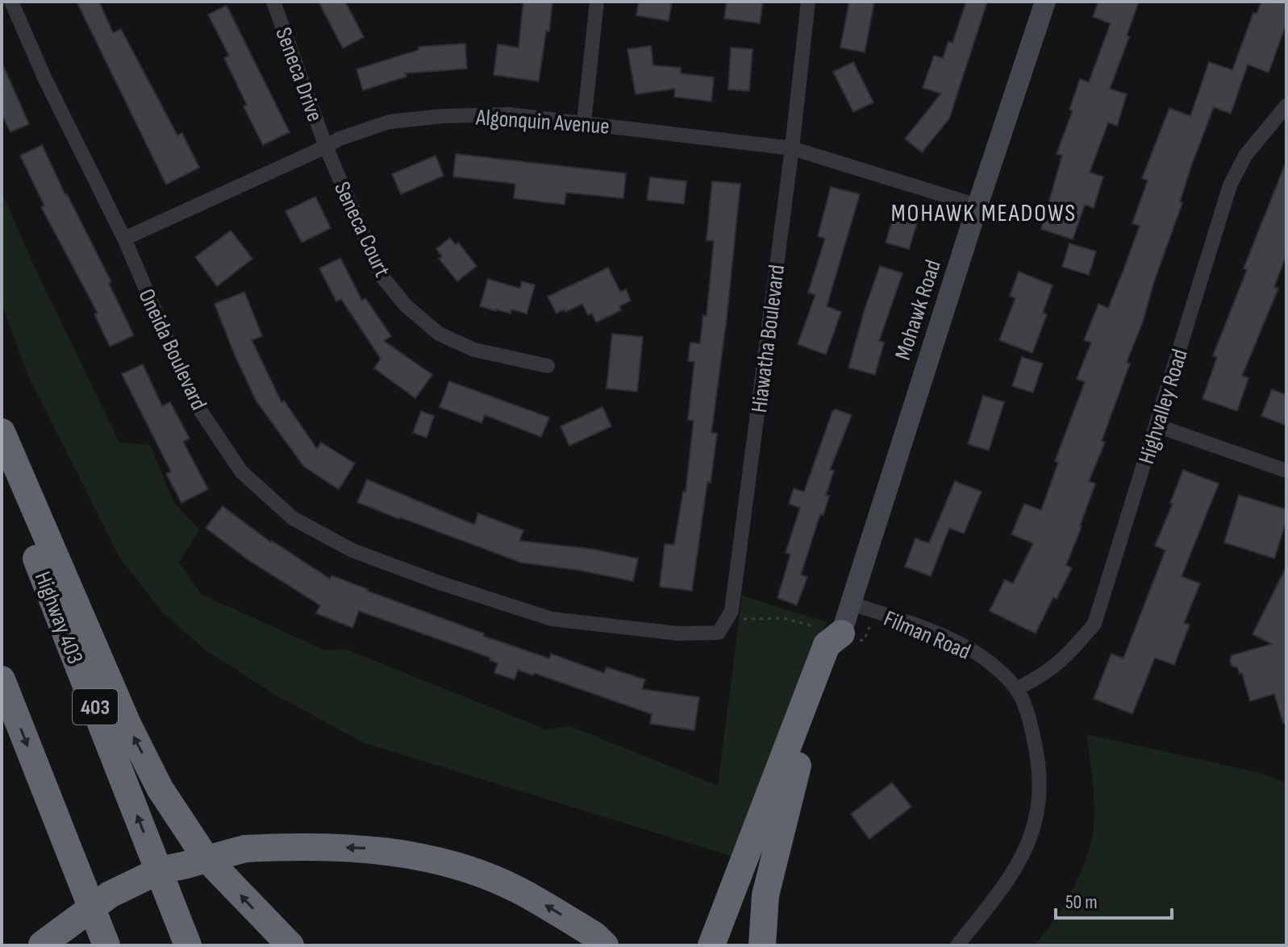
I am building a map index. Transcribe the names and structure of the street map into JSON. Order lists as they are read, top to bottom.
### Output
{
  "streets": {
    "highway": ["Highway 403", "403"],
    "main road": ["Mohawk Road"],
    "street": [
      "Seneca Drive",
      "Algonquin Avenue",
      "Seneca Court",
      "Hiawatha Boulevard",
      "Oneida Boulevard",
      "Highvalley Road",
      "Filman Road"
    ]
  },
  "crossings": [
    ["Seneca Drive", "Algonquin Avenue"],
    ["Seneca Drive", "Seneca Court"],
    ["Algonquin Avenue", "Seneca Court"],
    ["Algonquin Avenue", "Mohawk Road"],
    ["Algonquin Avenue", "Hiawatha Boulevard"],
    ["Algonquin Avenue", "Oneida Boulevard"],
    ["Mohawk Road", "Filman Road"],
    ["Hiawatha Boulevard", "Oneida Boulevard"],
    ["Highvalley Road", "Filman Road"]
  ],
  "districts": ["MOHAWK MEADOWS"],
  "scale_bar": "50 m"
}
